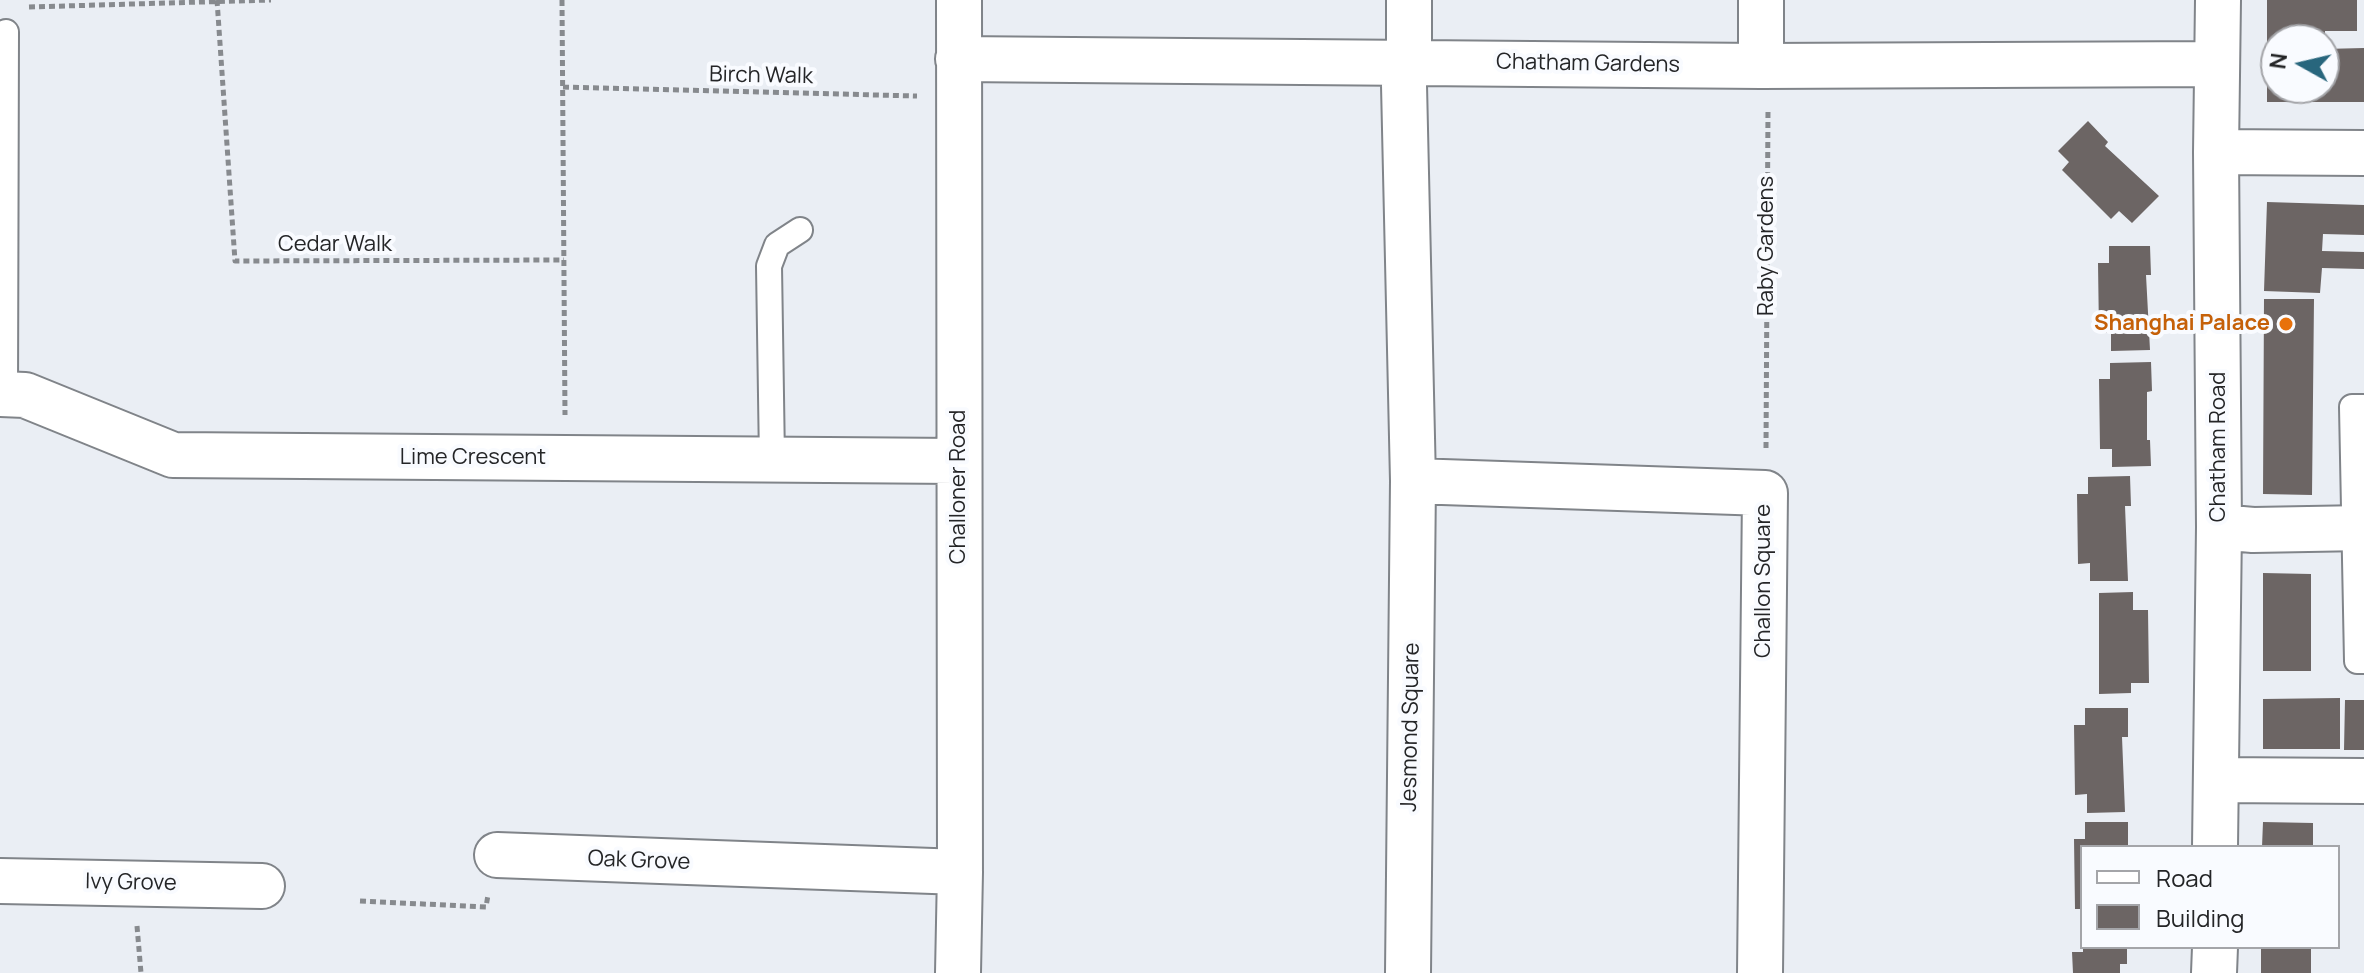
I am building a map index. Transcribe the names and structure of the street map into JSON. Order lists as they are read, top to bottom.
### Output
{
  "streets": {
    "street": [
      "Chatham Gardens",
      "Chatham Road",
      "Lime Crescent",
      "Challoner Road",
      "Challon Square",
      "Jesmond Square",
      "Oak Grove",
      "Ivy Grove"
    ],
    "path": ["Birch Walk", "Cedar Walk", "Raby Gardens"]
  },
  "crossings": [
    ["Chatham Gardens", "Birch Walk"],
    ["Chatham Gardens", "Raby Gardens"],
    ["Chatham Gardens", "Chatham Road"],
    ["Chatham Gardens", "Challoner Road"],
    ["Birch Walk", "Challoner Road"],
    ["Raby Gardens", "Challon Square"],
    ["Lime Crescent", "Challoner Road"],
    ["Challoner Road", "Oak Grove"],
    ["Challon Square", "Jesmond Square"]
  ],
  "places": ["Shanghai Palace"],
  "legend": ["Road", "Building"],
  "north": "left"
}
